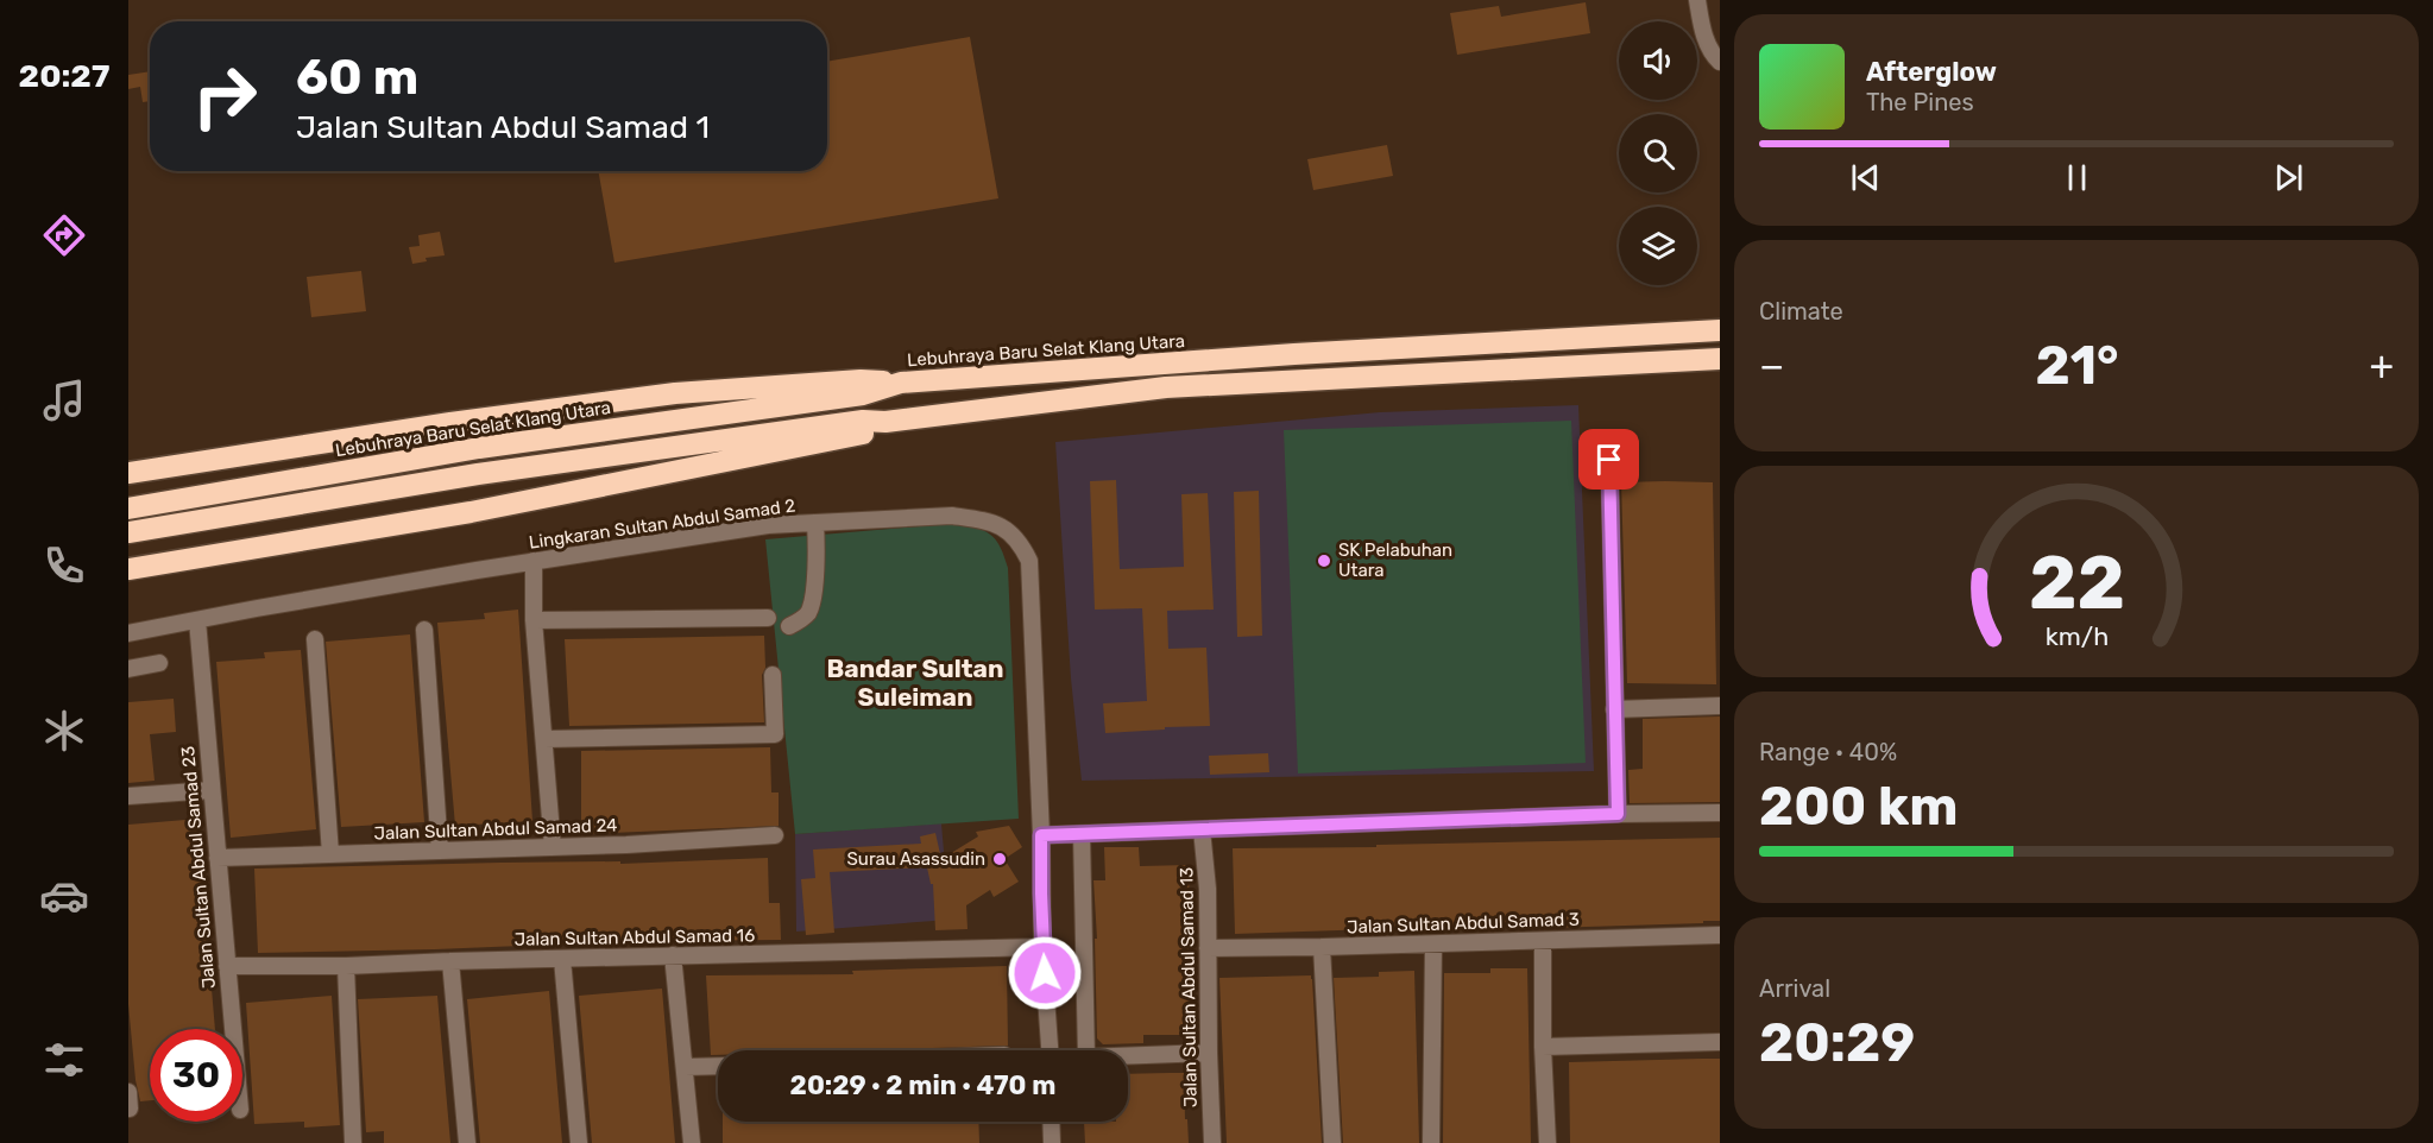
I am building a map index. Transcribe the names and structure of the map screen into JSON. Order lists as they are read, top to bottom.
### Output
{
  "streets": {
    "highway": ["Lebuhraya Baru Selat Klang Utara"],
    "street": [
      "Lingkaran Sultan Abdul Samad 2",
      "Jalan Sultan Abdul Samad 24",
      "Jalan Sultan Abdul Samad 23",
      "Jalan Sultan Abdul Samad 3",
      "Jalan Sultan Abdul Samad 16",
      "Jalan Sultan Abdul Samad 13"
    ]
  },
  "crossings": [
    ["Lingkaran Sultan Abdul Samad 2", "Jalan Sultan Abdul Samad 23"],
    ["Lingkaran Sultan Abdul Samad 2", "Jalan Sultan Abdul Samad 16"],
    ["Jalan Sultan Abdul Samad 24", "Jalan Sultan Abdul Samad 23"],
    ["Jalan Sultan Abdul Samad 23", "Jalan Sultan Abdul Samad 16"],
    ["Jalan Sultan Abdul Samad 3", "Jalan Sultan Abdul Samad 13"]
  ],
  "districts": ["Bandar Sultan Suleiman"],
  "places": ["SK Pelabuhan Utara", "Surau Asassudin"],
  "page": {
    "tabs": "20:27",
    "turn": ["60 m", "Jalan Sultan Abdul Samad 1"],
    "song": ["Afterglow", "The Pines"],
    "tile": [
      "Climate",
      ["Range · 40%", "200 km"],
      ["Arrival", "20:29"]
    ],
    "heat": ["−", "21°", "+"],
    "limit": "30",
    "trip": "20:29 · 2 min · 470 m",
    "gauge": ["22", "km/h"]
  }
}
